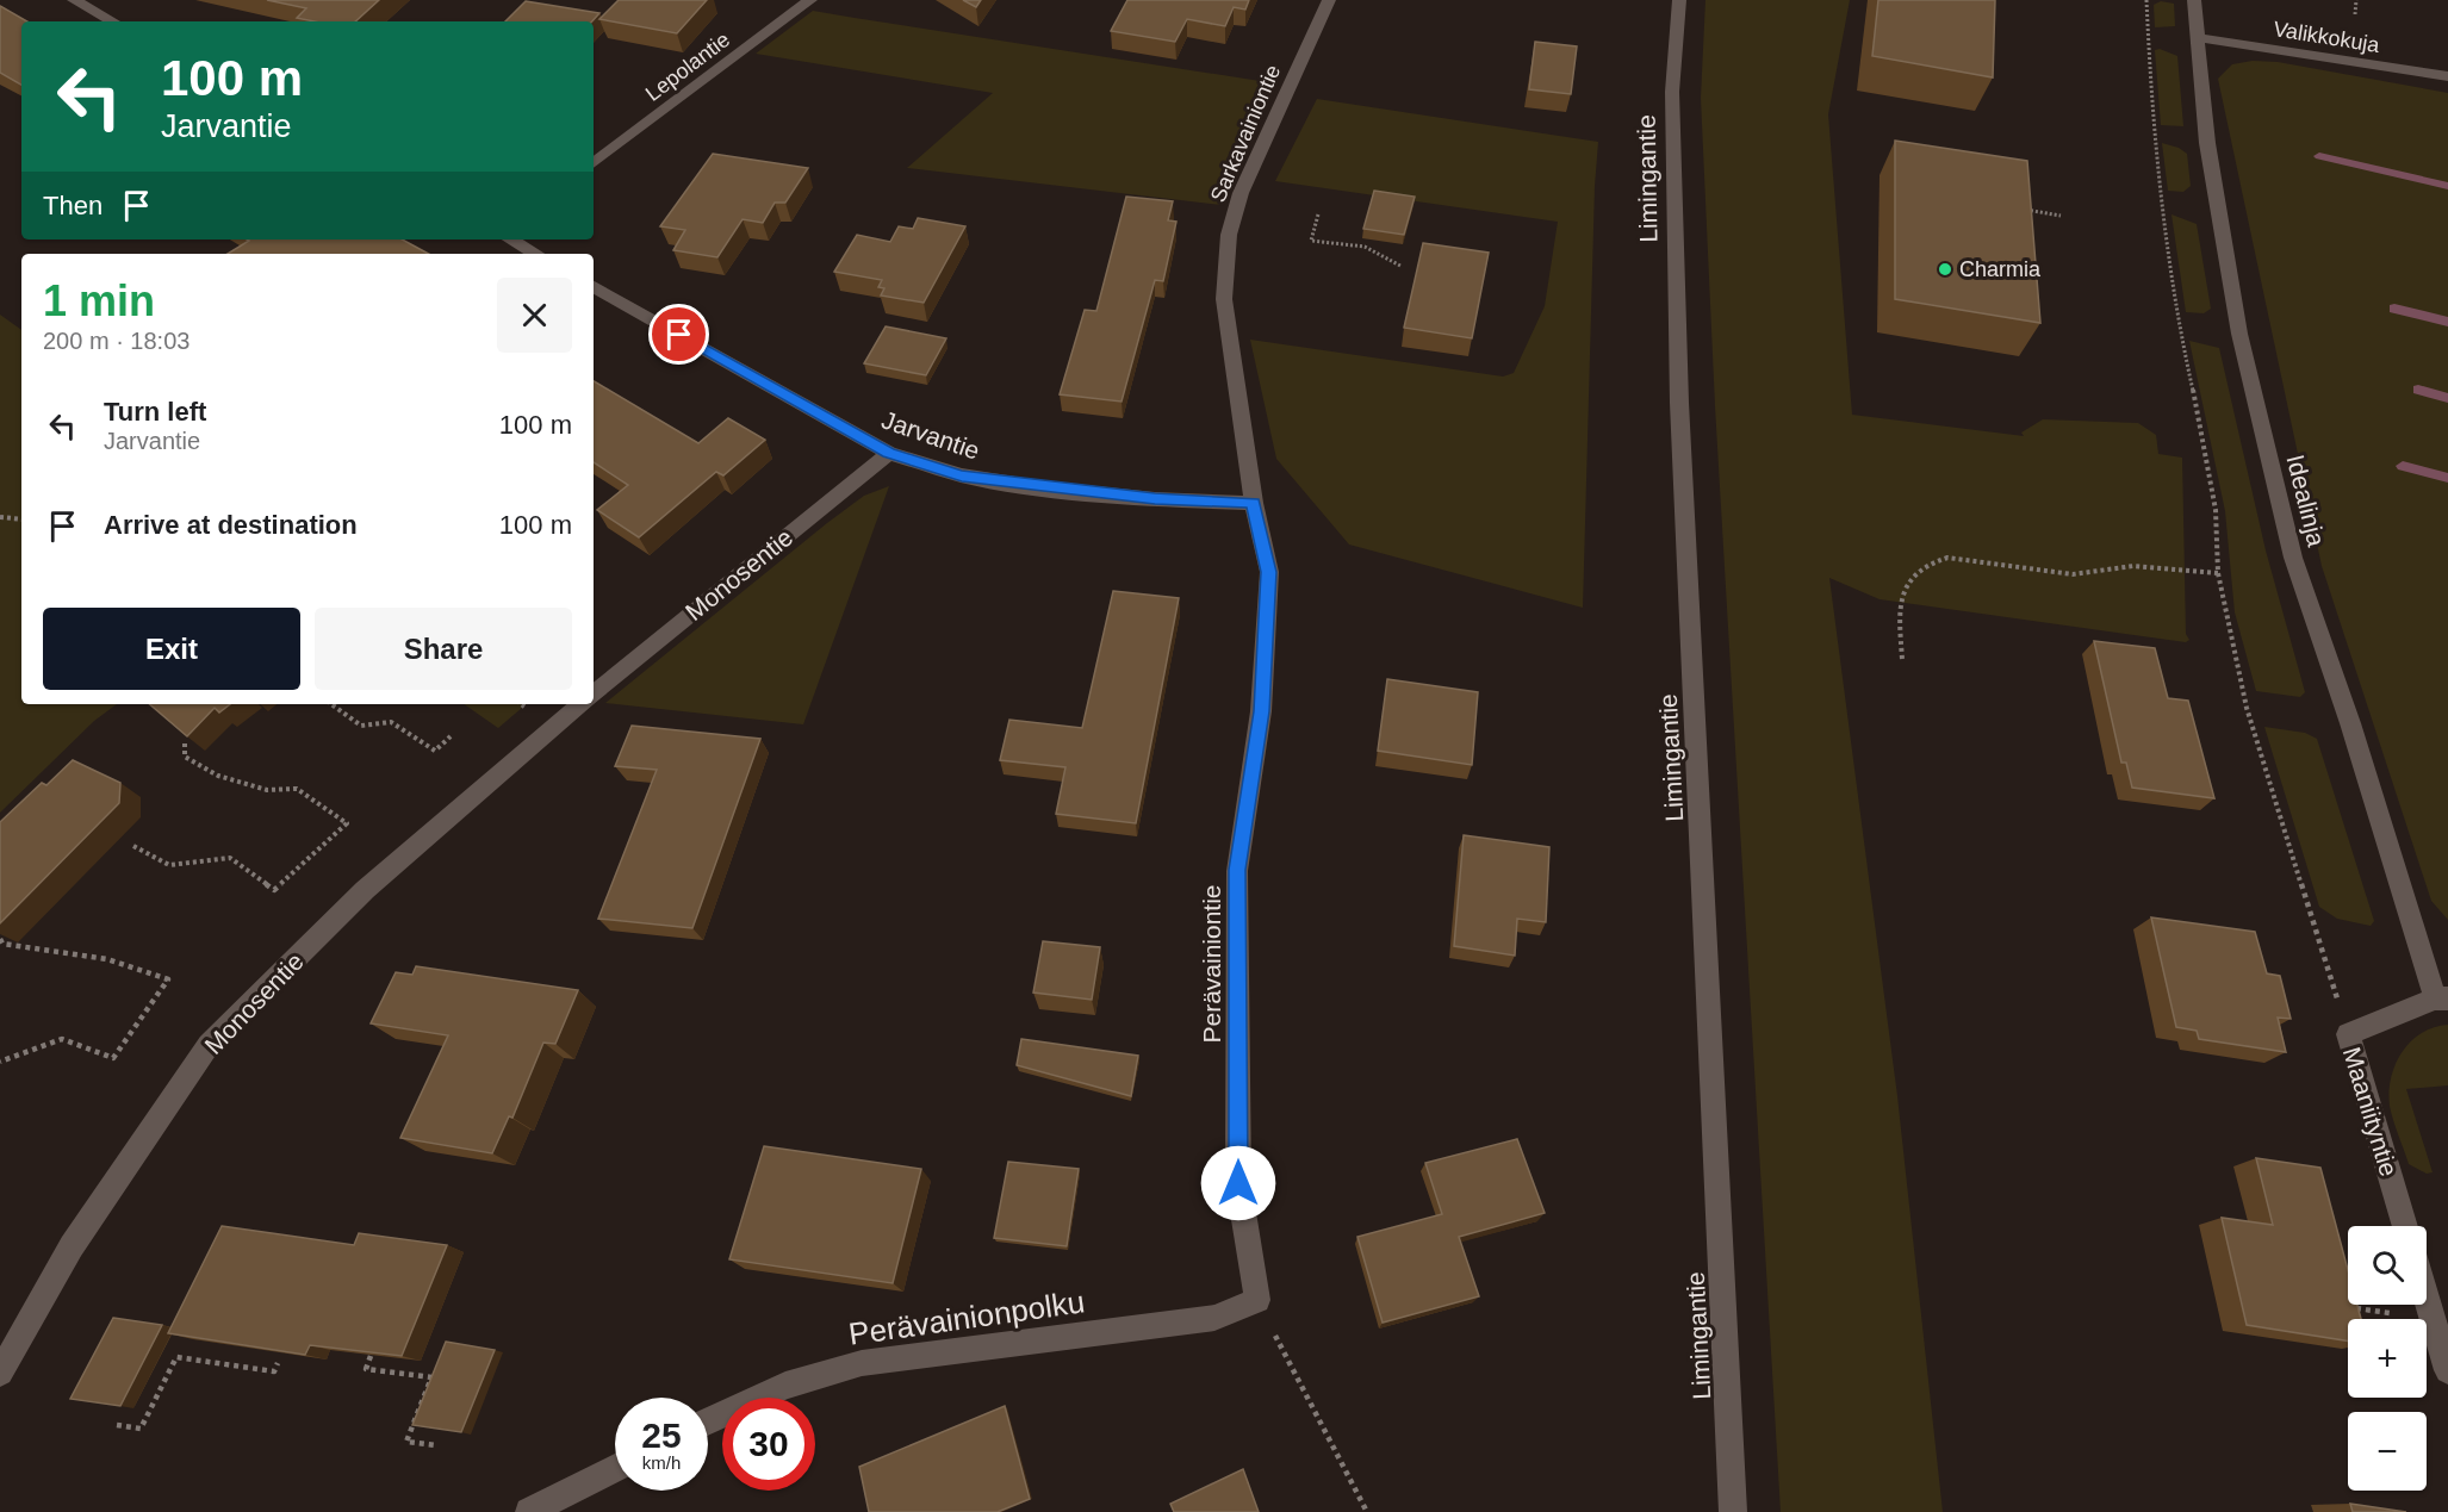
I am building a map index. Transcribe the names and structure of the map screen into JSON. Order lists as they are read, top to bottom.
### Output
{
  "streets": {
    "street": [
      "Valikkokuja",
      "Lepolantie",
      "Sarkavainiontie",
      "Limingantie",
      "Jarvantie",
      "Idealinja",
      "Monosentie",
      "Perävainiontie",
      "Maaniityntie",
      "Perävainionpolku"
    ]
  },
  "crossings": [
    ["Valikkokuja", "Idealinja"],
    ["Sarkavainiontie", "Jarvantie"],
    ["Sarkavainiontie", "Perävainiontie"],
    ["Jarvantie", "Monosentie"],
    ["Jarvantie", "Perävainiontie"],
    ["Idealinja", "Maaniityntie"],
    ["Perävainiontie", "Perävainionpolku"]
  ],
  "places": ["Charmia"],
  "page": {
    "turn": ["100 m", "Jarvantie"],
    "then": "Then",
    "heading": ["1 min", "200 m · 18:03"],
    "list": [
      {
        "name": "Turn left",
        "note": "Jarvantie",
        "value": "100 m"
      },
      {
        "name": "Arrive at destination",
        "value": "100 m"
      }
    ],
    "buttons": ["Exit", "Share"],
    "map_buttons": ["+", "−"],
    "speed": "25 km/h",
    "limit": "30"
  }
}
